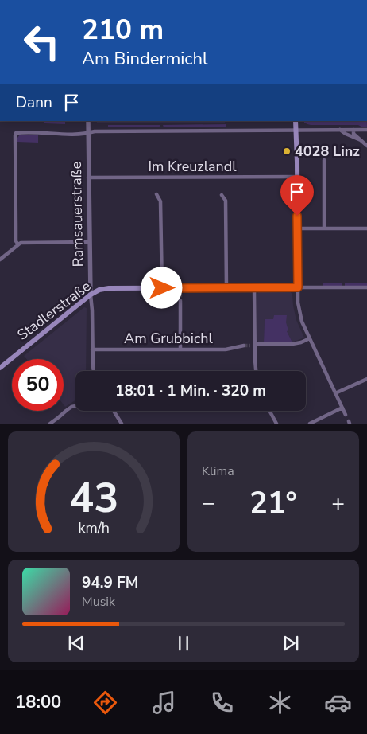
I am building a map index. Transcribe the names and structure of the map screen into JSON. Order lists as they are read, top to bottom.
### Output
{
  "streets": {
    "main road": ["Stadlerstraße"],
    "street": ["Im Kreuzlandl", "Ramsauerstraße", "Am Grubbichl"]
  },
  "crossings": [
    ["Im Kreuzlandl", "Ramsauerstraße"],
    ["Ramsauerstraße", "Stadlerstraße"],
    ["Ramsauerstraße", "Am Grubbichl"]
  ],
  "places": ["4028 Linz"],
  "page": {
    "turn": ["210 m", "Am Bindermichl"],
    "then": "Dann",
    "limit": "50",
    "trip": "18:01 · 1 Min. · 320 m",
    "tile": "Klima",
    "heat": ["−", "21°", "+"],
    "song": ["94.9 FM", "Musik"],
    "tabs": "18:00",
    "gauge": ["43", "km/h"]
  }
}
